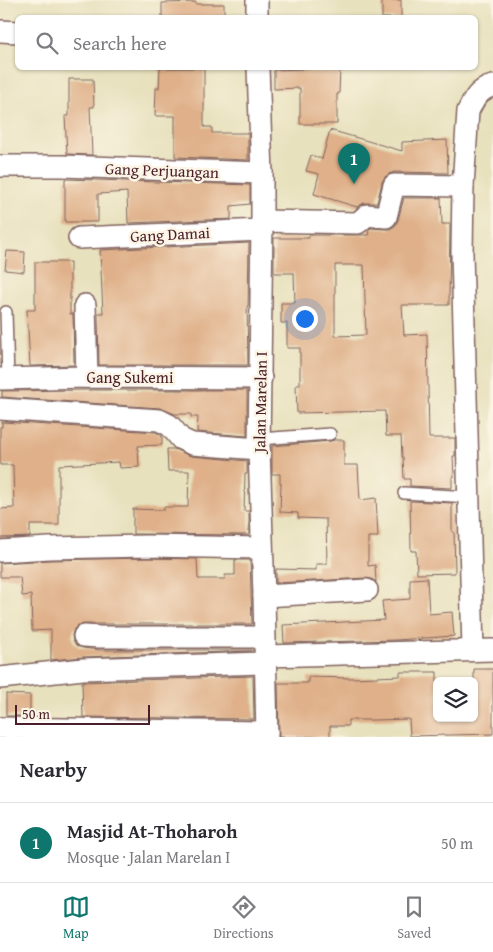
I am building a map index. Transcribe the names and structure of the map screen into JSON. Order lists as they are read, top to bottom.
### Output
{
  "streets": {
    "street": [
      "Gang Perjuangan",
      "Gang Damai",
      "Gang Sukemi",
      "Jalan Marelan I"
    ]
  },
  "crossings": [
    ["Gang Perjuangan", "Jalan Marelan I"],
    ["Gang Damai", "Jalan Marelan I"],
    ["Gang Sukemi", "Jalan Marelan I"]
  ],
  "scale_bar": "50 m",
  "page": {
    "search": "Search here",
    "pins": "1",
    "scale": "50 m",
    "heading": "Nearby",
    "list": [
      {
        "mark": "1",
        "name": "Masjid At-Thoharoh",
        "note": "Mosque · Jalan Marelan I",
        "value": "50 m"
      }
    ],
    "nav": ["Map", "Directions", "Saved"]
  }
}
